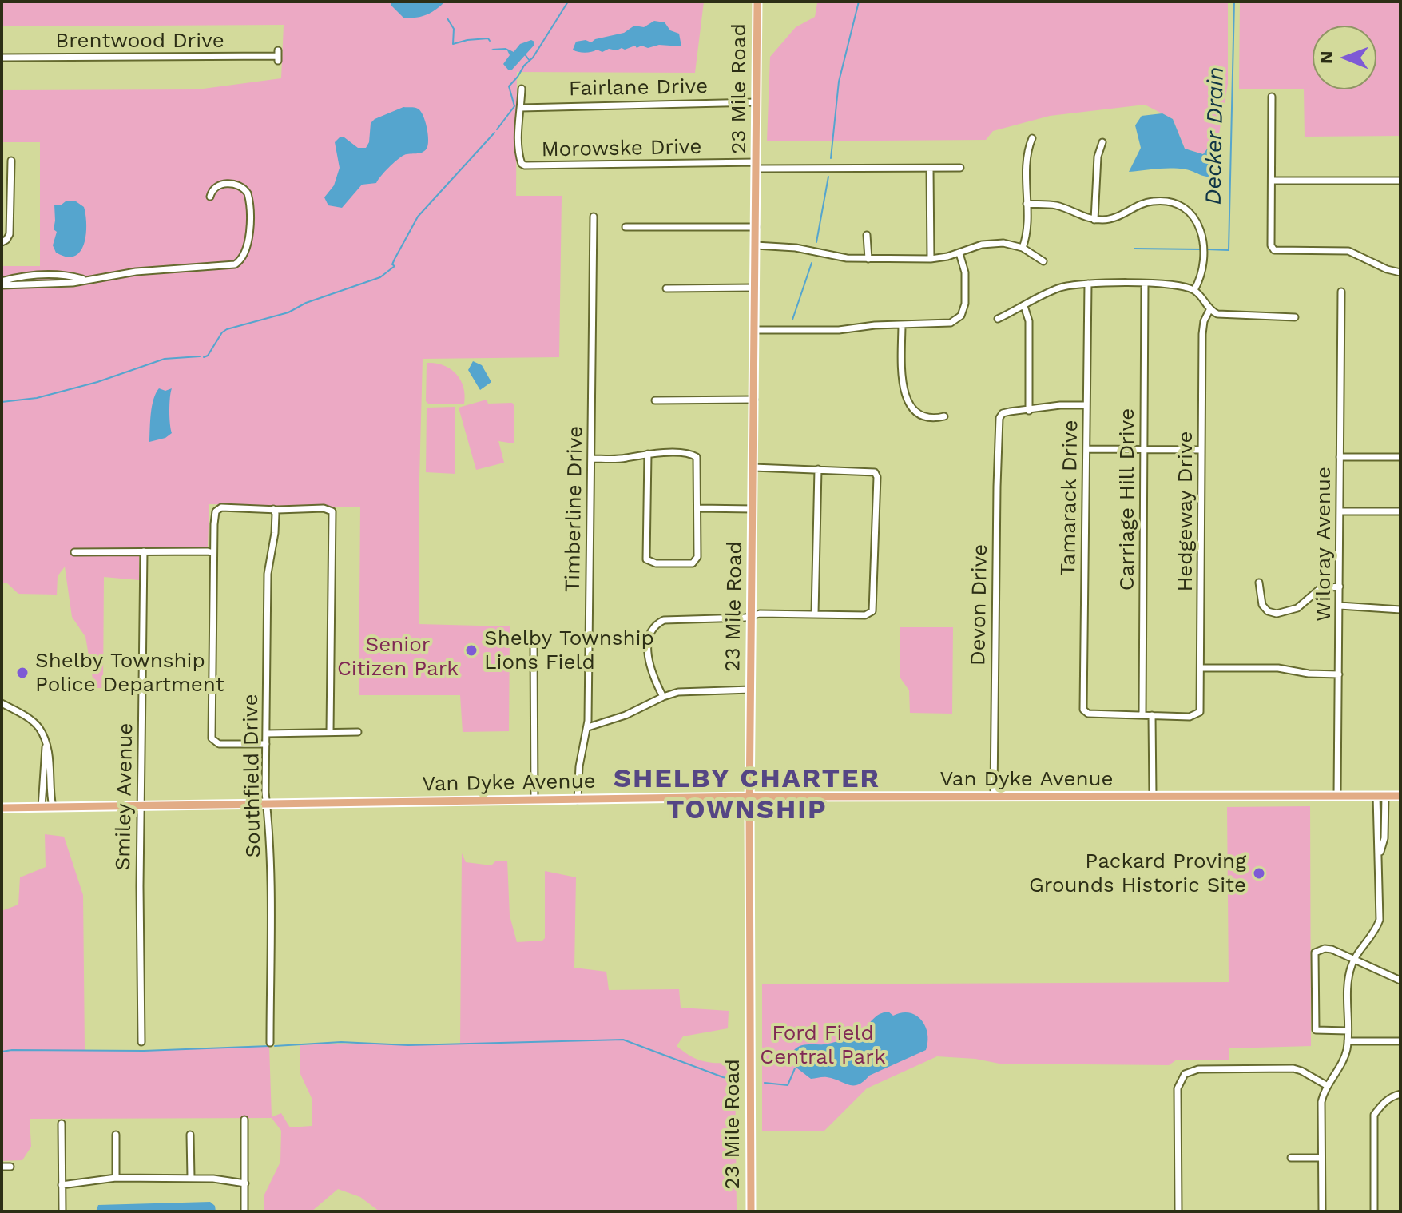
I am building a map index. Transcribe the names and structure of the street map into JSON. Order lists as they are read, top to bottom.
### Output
{
  "streets": {
    "main road": ["23 Mile Road", "Van Dyke Avenue"],
    "street": [
      "Brentwood Drive",
      "Fairlane Drive",
      "Morowske Drive",
      "Tamarack Drive",
      "Carriage Hill Drive",
      "Timberline Drive",
      "Hedgeway Drive",
      "Wiloray Avenue",
      "Devon Drive",
      "Southfield Drive",
      "Smiley Avenue"
    ]
  },
  "crossings": [
    ["Fairlane Drive", "23 Mile Road"],
    ["Fairlane Drive", "Morowske Drive"],
    ["23 Mile Road", "Morowske Drive"],
    ["23 Mile Road", "Van Dyke Avenue"],
    ["Tamarack Drive", "Carriage Hill Drive"],
    ["Timberline Drive", "Van Dyke Avenue"],
    ["Wiloray Avenue", "Van Dyke Avenue"],
    ["Devon Drive", "Van Dyke Avenue"],
    ["Southfield Drive", "Van Dyke Avenue"],
    ["Van Dyke Avenue", "Smiley Avenue"]
  ],
  "districts": ["SHELBY CHARTER TOWNSHIP"],
  "water": ["Decker Drain"],
  "parks": ["Senior Citizen Park", "Ford Field Central Park"],
  "places": ["Shelby Township Lions Field", "Shelby Township Police Department", "Packard Proving Grounds Historic Site"],
  "north": "left"
}
